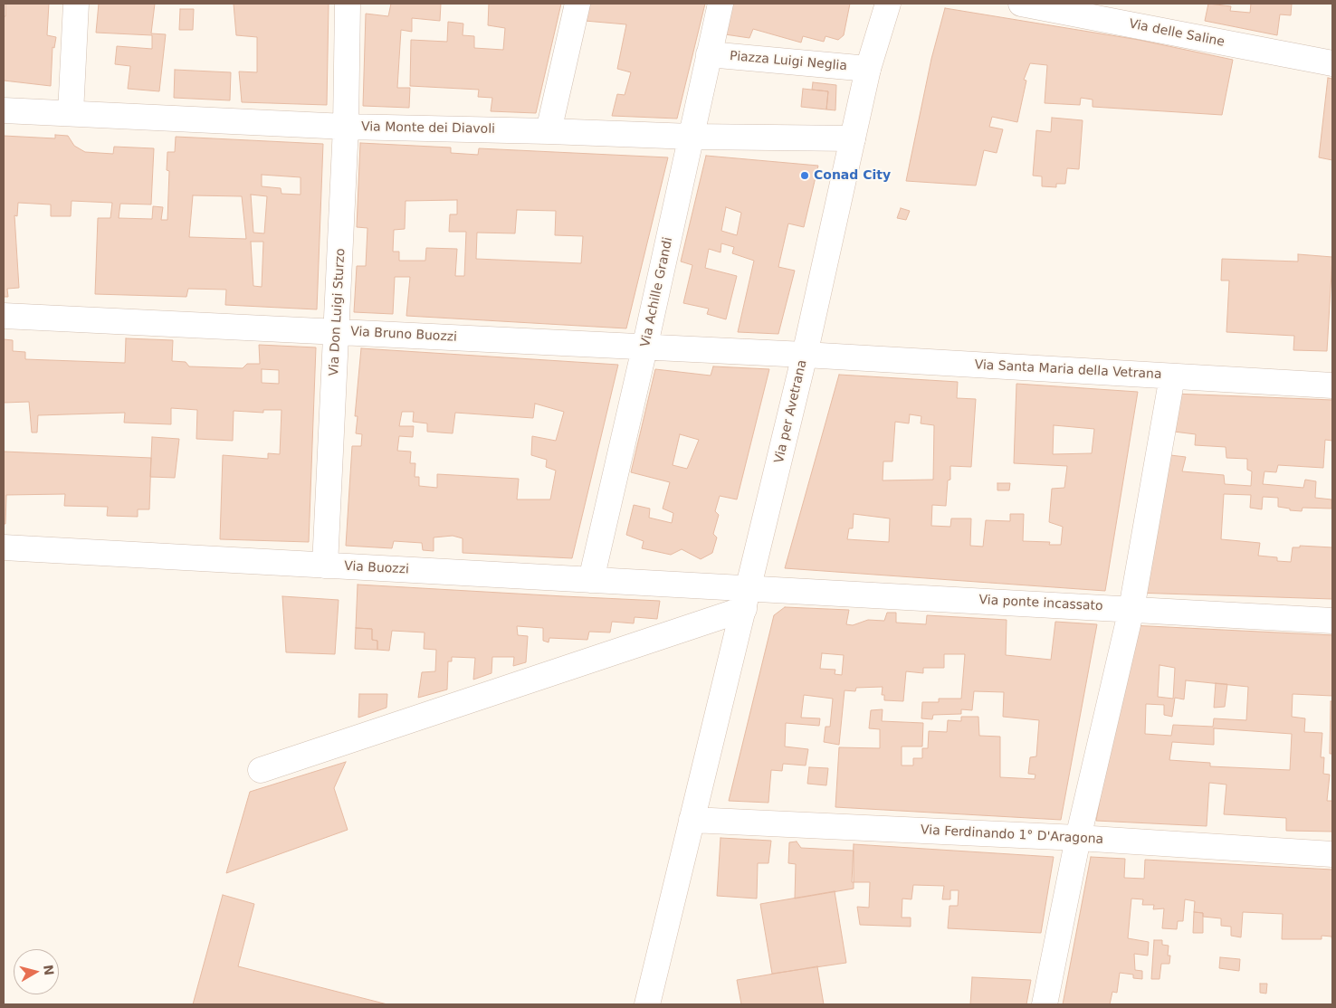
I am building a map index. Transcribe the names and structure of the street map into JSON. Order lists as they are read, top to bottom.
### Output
{
  "streets": {
    "street": [
      "Via delle Saline",
      "Piazza Luigi Neglia",
      "Via Monte dei Diavoli",
      "Via Achille Grandi",
      "Via Don Luigi Sturzo",
      "Via Bruno Buozzi",
      "Via Santa Maria della Vetrana",
      "Via per Avetrana",
      "Via Buozzi",
      "Via ponte incassato",
      "Via Ferdinando 1° D'Aragona"
    ]
  },
  "crossings": [
    ["Piazza Luigi Neglia", "Via Achille Grandi"],
    ["Piazza Luigi Neglia", "Via per Avetrana"],
    ["Via Monte dei Diavoli", "Via Achille Grandi"],
    ["Via Monte dei Diavoli", "Via Don Luigi Sturzo"],
    ["Via Monte dei Diavoli", "Via per Avetrana"],
    ["Via Achille Grandi", "Via Bruno Buozzi"],
    ["Via Achille Grandi", "Via Buozzi"],
    ["Via Don Luigi Sturzo", "Via Bruno Buozzi"],
    ["Via Don Luigi Sturzo", "Via Buozzi"],
    ["Via Bruno Buozzi", "Via Santa Maria della Vetrana"],
    ["Via Bruno Buozzi", "Via per Avetrana"],
    ["Via Santa Maria della Vetrana", "Via per Avetrana"],
    ["Via per Avetrana", "Via Buozzi"],
    ["Via per Avetrana", "Via ponte incassato"],
    ["Via per Avetrana", "Via Ferdinando 1° D'Aragona"],
    ["Via Buozzi", "Via ponte incassato"]
  ],
  "places": ["Conad City"],
  "north": "right"
}
